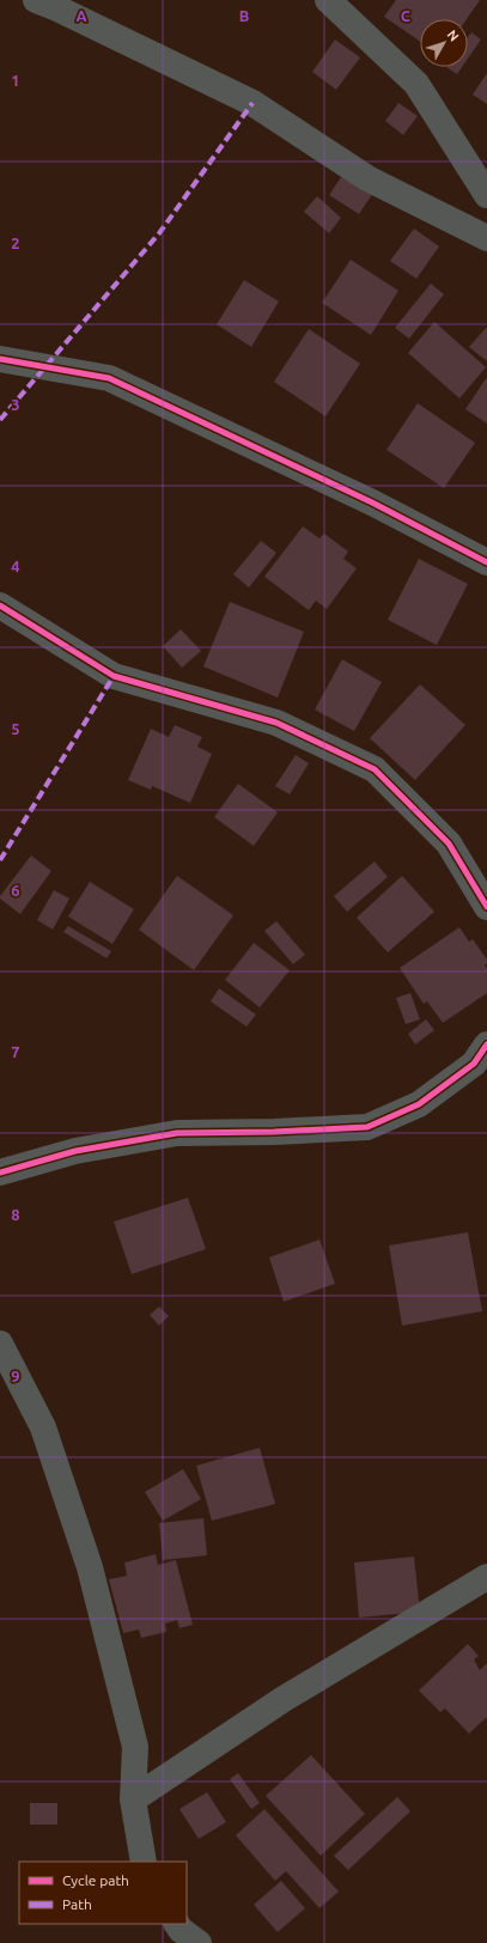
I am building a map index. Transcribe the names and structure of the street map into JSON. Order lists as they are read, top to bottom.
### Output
{
  "legend": ["Cycle path", "Path"],
  "north": "top right",
  "grid": {
    "columns": ["A", "B", "C"],
    "rows": [
      "1",
      "2",
      "3",
      "4",
      "5",
      "6",
      "7",
      "8",
      "9"
    ]
  }
}
